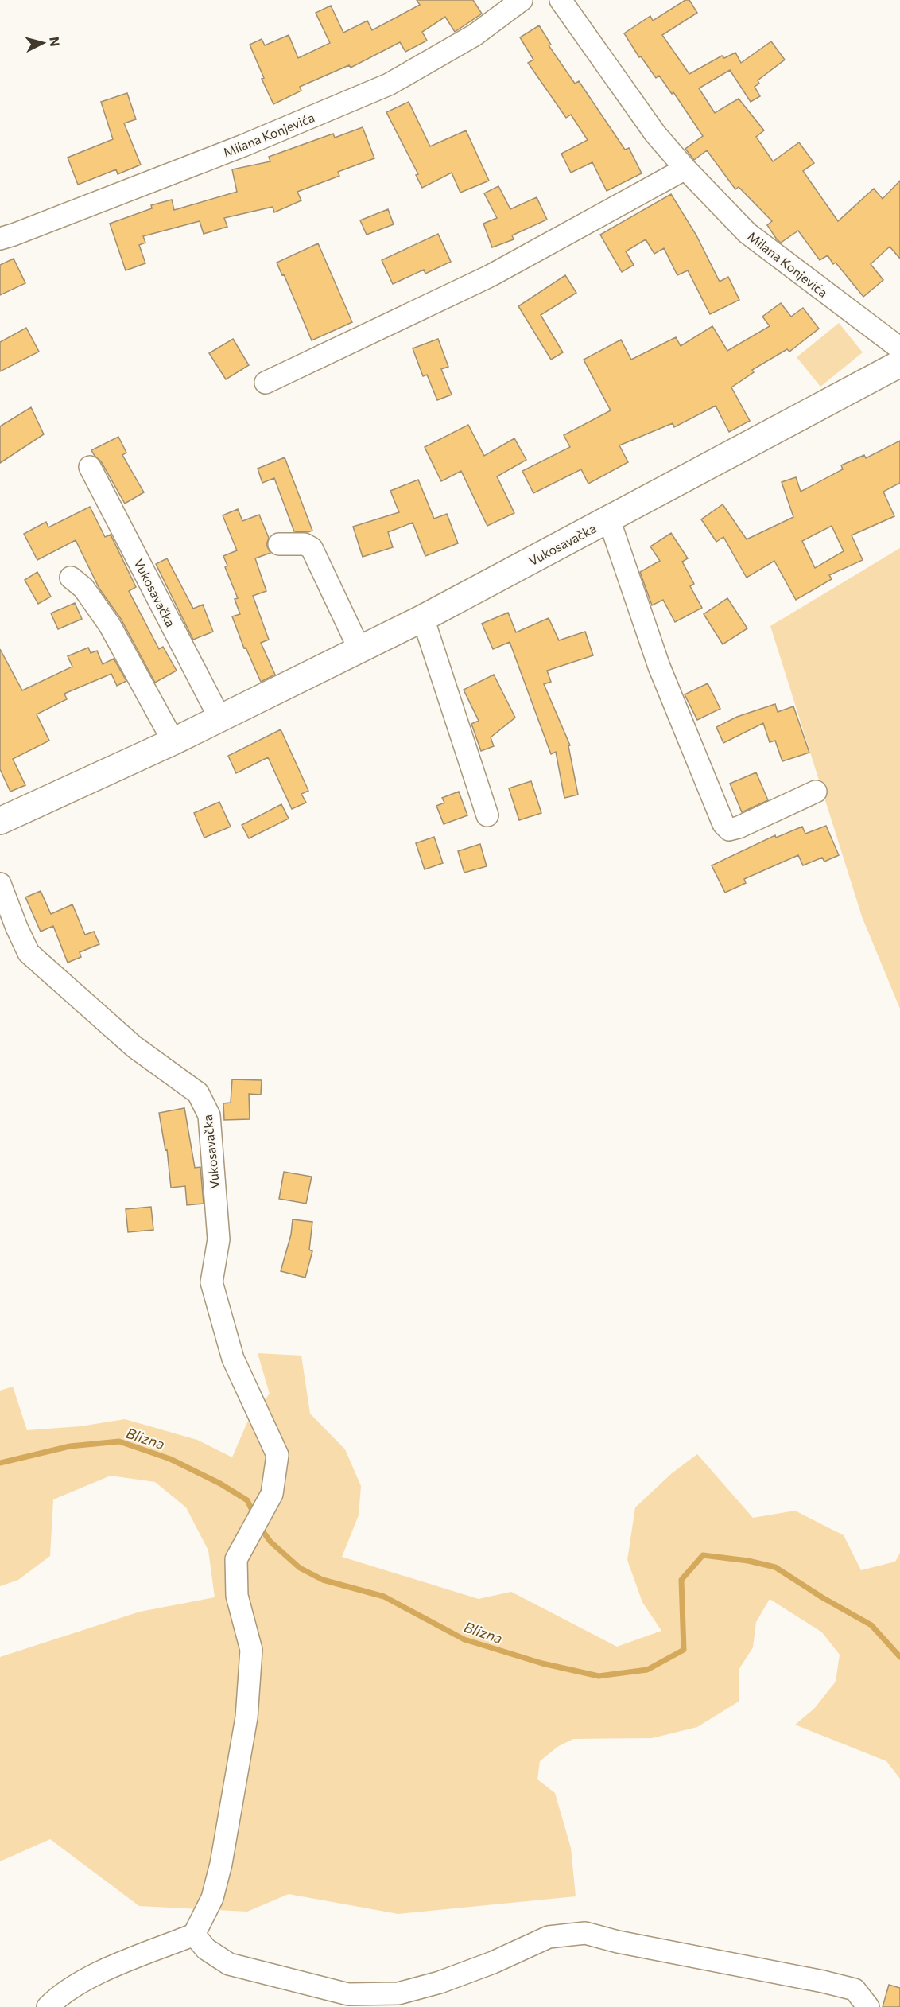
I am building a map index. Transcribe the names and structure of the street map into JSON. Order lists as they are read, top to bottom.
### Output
{
  "streets": {
    "main road": ["Vukosavačka"],
    "street": ["Milana Konjevića"]
  },
  "water": ["Blizna"],
  "north": "right"
}
